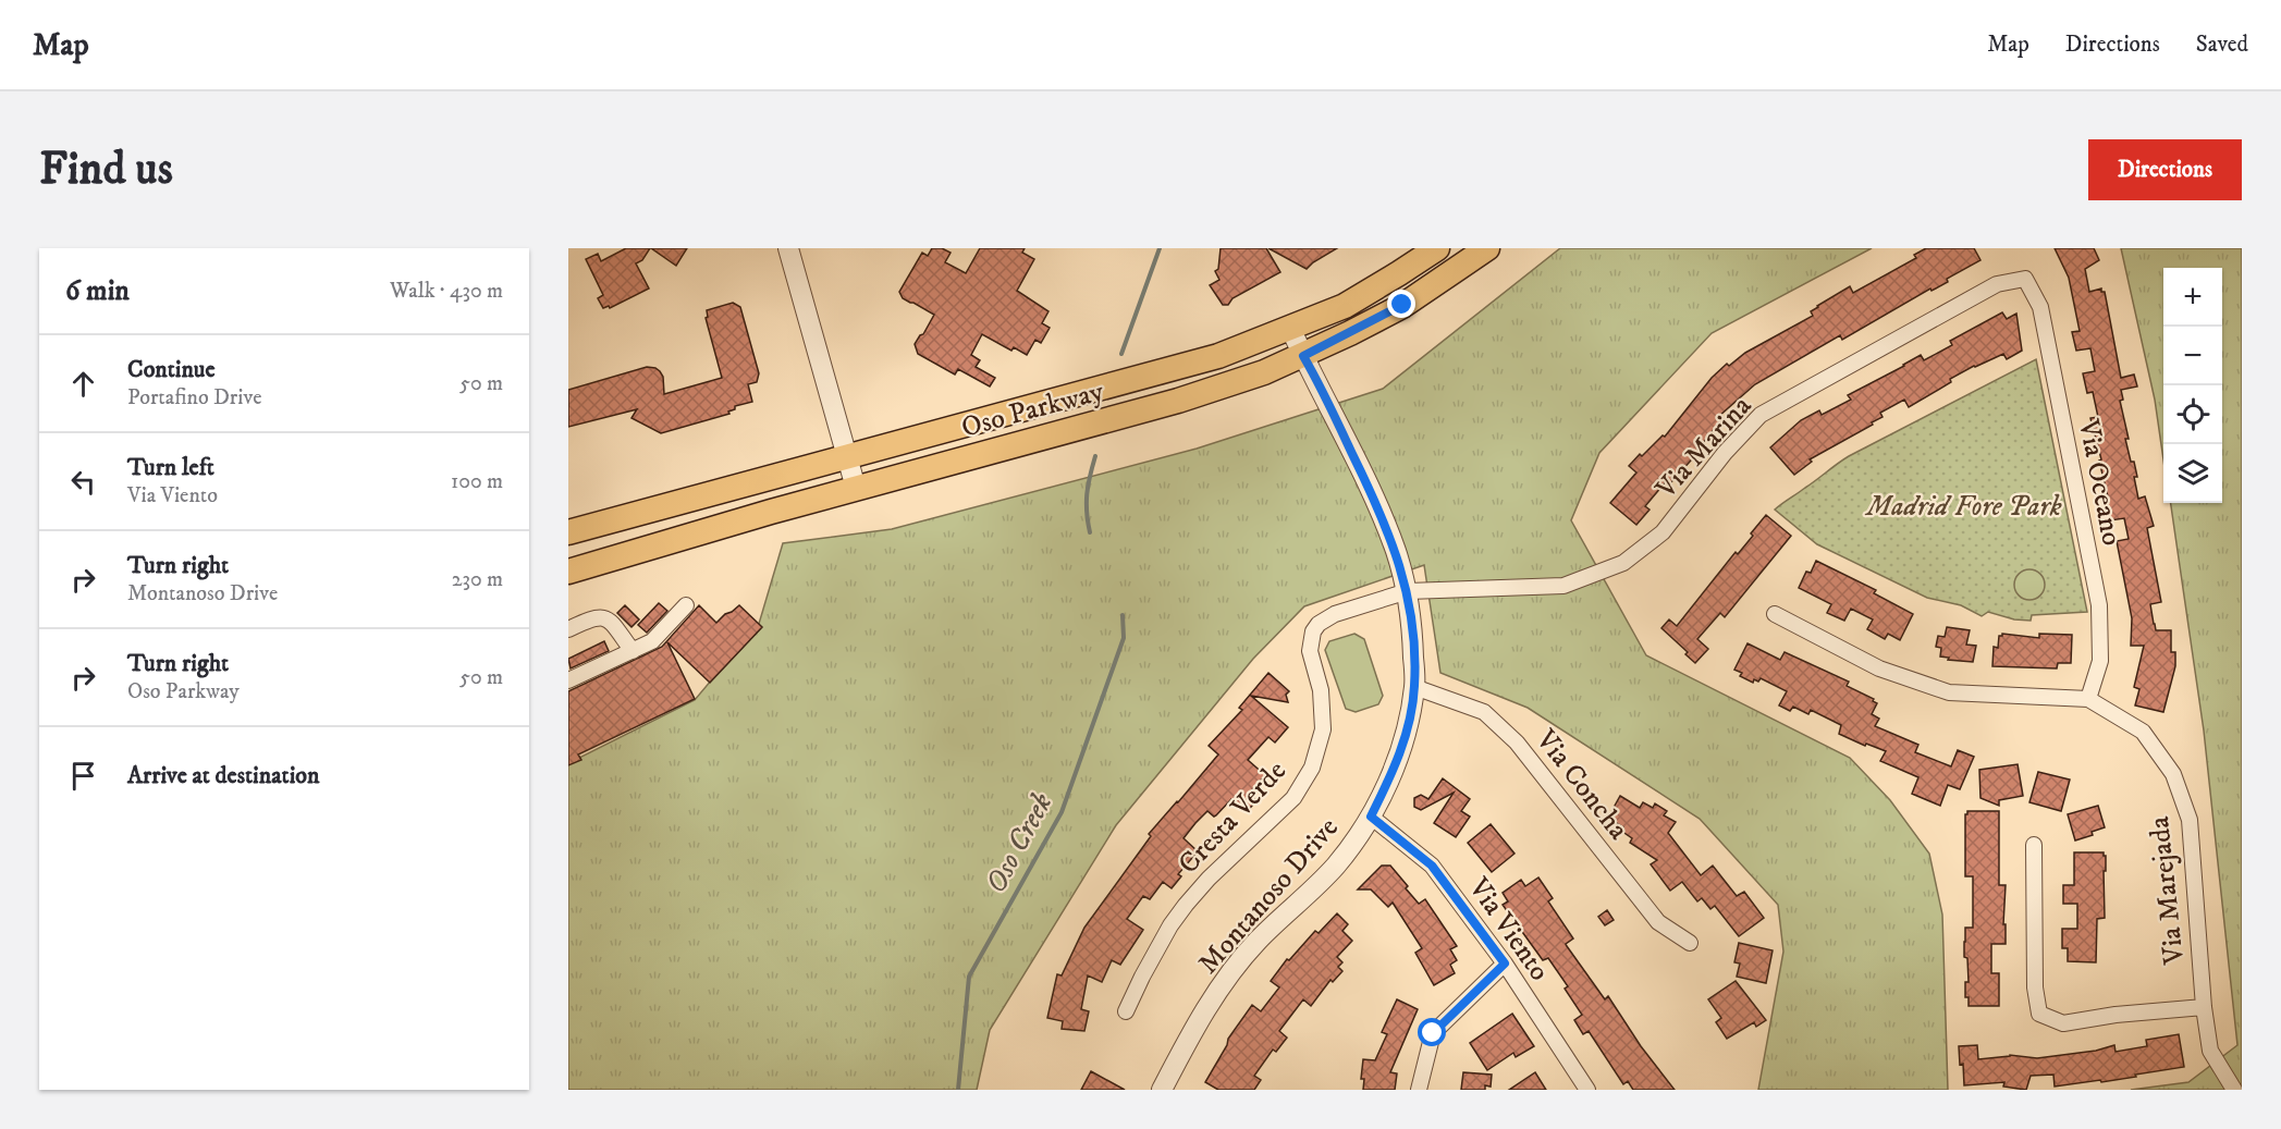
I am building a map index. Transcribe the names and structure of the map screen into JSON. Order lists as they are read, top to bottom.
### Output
{
  "streets": {
    "main road": ["Oso Parkway"],
    "street": [
      "Via Marina",
      "Via Oceano",
      "Via Concha",
      "Cresta Verde",
      "Via Marejada",
      "Montanoso Drive",
      "Via Viento"
    ]
  },
  "crossings": [
    ["Oso Parkway", "Montanoso Drive"],
    ["Via Marina", "Via Oceano"],
    ["Via Marina", "Cresta Verde"],
    ["Via Marina", "Montanoso Drive"],
    ["Via Oceano", "Via Marejada"],
    ["Via Concha", "Montanoso Drive"],
    ["Cresta Verde", "Montanoso Drive"],
    ["Montanoso Drive", "Via Viento"]
  ],
  "water": ["Oso Creek"],
  "parks": ["Madrid Fore Park"],
  "page": {
    "header": "Map",
    "nav": ["Map", "Directions", "Saved"],
    "buttons": "Directions",
    "title": "Find us",
    "heading": ["6 min", "Walk · 430 m"],
    "map_buttons": ["+", "−"],
    "list": [
      ["Continue", "Portafino Drive", "50 m"],
      ["Turn left", "Via Viento", "100 m"],
      ["Turn right", "Montanoso Drive", "230 m"],
      ["Turn right", "Oso Parkway", "50 m"],
      "Arrive at destination"
    ]
  }
}
